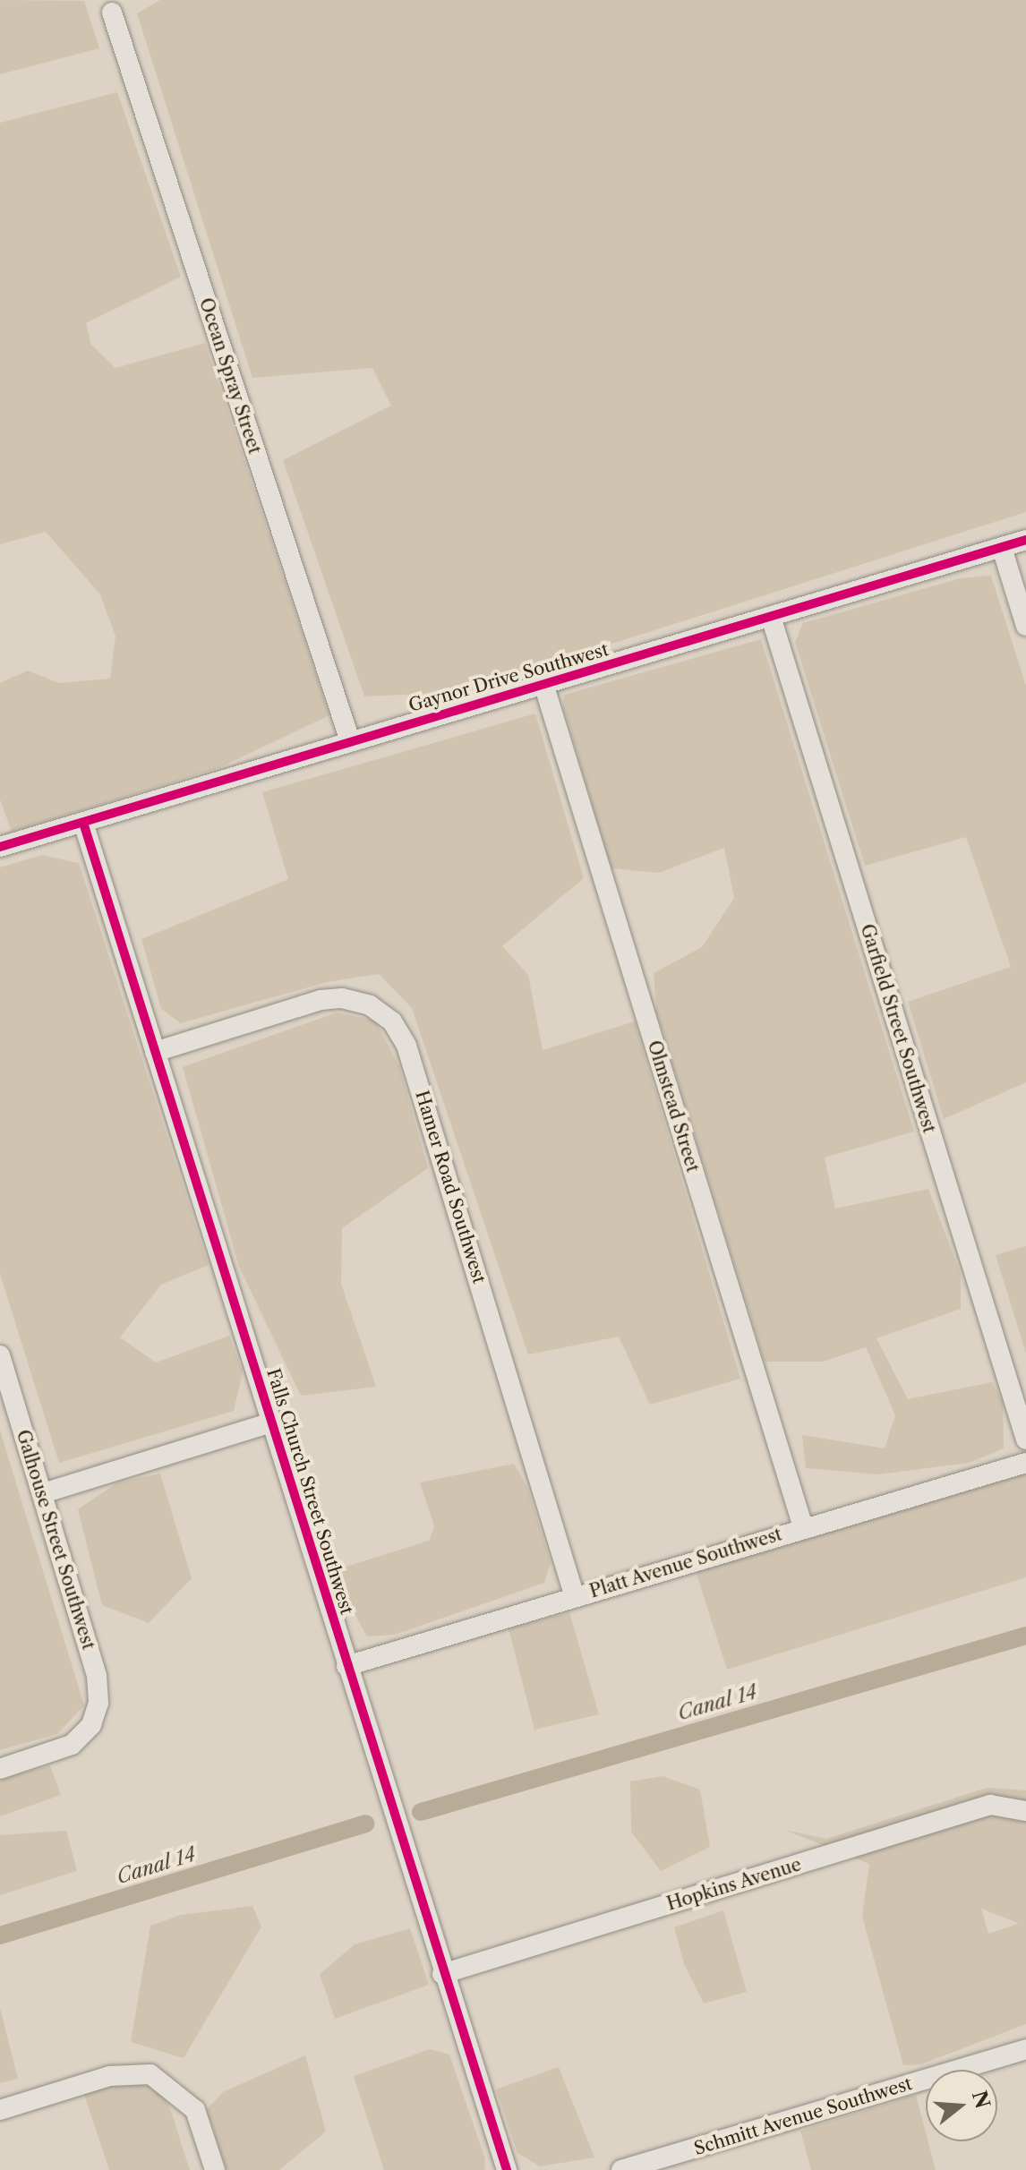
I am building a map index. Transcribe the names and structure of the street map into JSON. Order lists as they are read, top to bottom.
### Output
{
  "streets": {
    "street": [
      "Ocean Spray Street",
      "Gaynor Drive Southwest",
      "Garfield Street Southwest",
      "Olmstead Street",
      "Hamer Road Southwest",
      "Falls Church Street Southwest",
      "Galhouse Street Southwest",
      "Platt Avenue Southwest",
      "Hopkins Avenue",
      "Schmitt Avenue Southwest"
    ]
  },
  "crossings": [
    ["Ocean Spray Street", "Gaynor Drive Southwest"],
    ["Gaynor Drive Southwest", "Garfield Street Southwest"],
    ["Gaynor Drive Southwest", "Olmstead Street"],
    ["Gaynor Drive Southwest", "Falls Church Street Southwest"],
    ["Olmstead Street", "Platt Avenue Southwest"],
    ["Hamer Road Southwest", "Falls Church Street Southwest"],
    ["Hamer Road Southwest", "Platt Avenue Southwest"],
    ["Falls Church Street Southwest", "Platt Avenue Southwest"],
    ["Falls Church Street Southwest", "Hopkins Avenue"]
  ],
  "water": ["Canal 14"],
  "north": "right"
}
